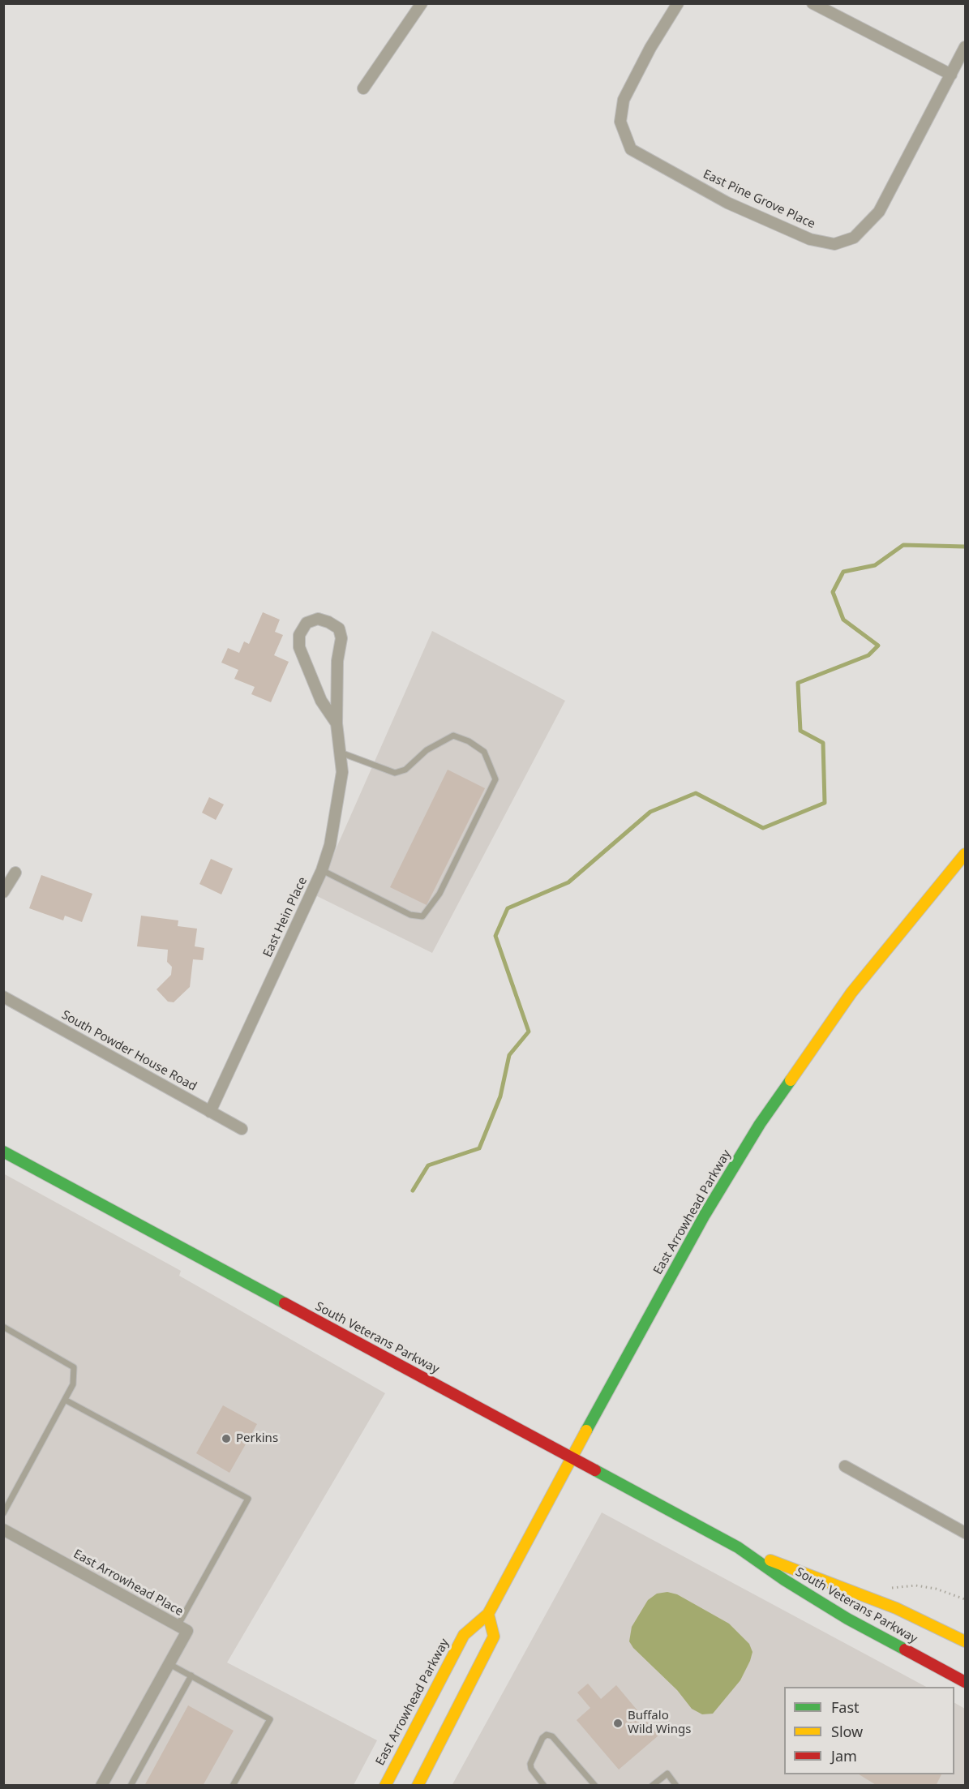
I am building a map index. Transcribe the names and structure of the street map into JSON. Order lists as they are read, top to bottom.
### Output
{
  "streets": {
    "main road": ["East Arrowhead Parkway", "South Veterans Parkway"],
    "street": [
      "East Pine Grove Place",
      "East Hein Place",
      "South Powder House Road",
      "East Arrowhead Place"
    ]
  },
  "crossings": [
    ["East Hein Place", "South Powder House Road"],
    ["East Arrowhead Parkway", "South Veterans Parkway"]
  ],
  "places": ["Perkins", "Buffalo Wild Wings"],
  "legend": ["Fast", "Slow", "Jam"]
}
